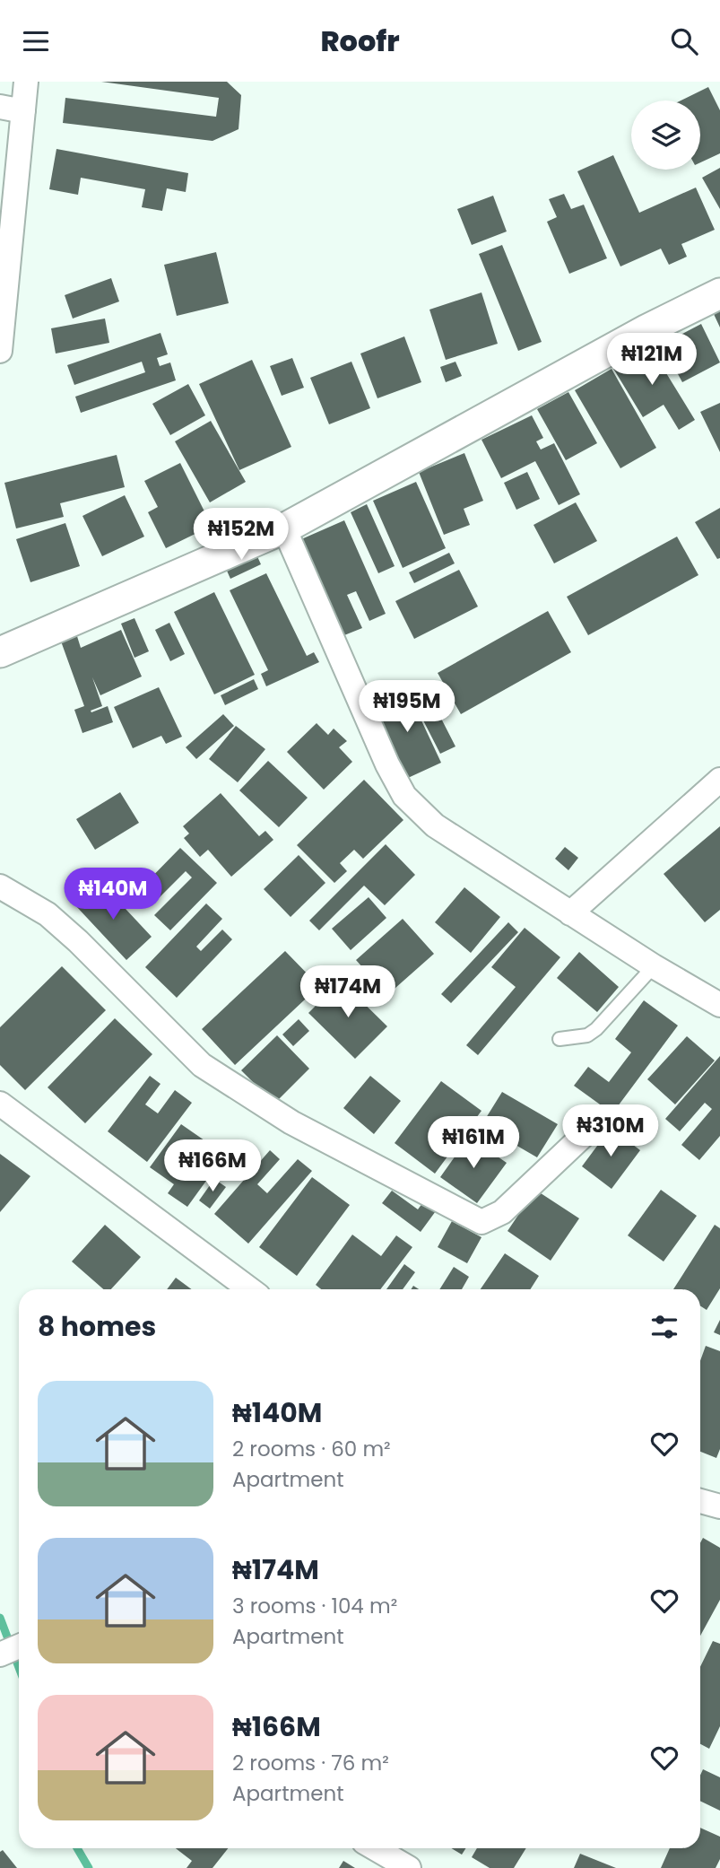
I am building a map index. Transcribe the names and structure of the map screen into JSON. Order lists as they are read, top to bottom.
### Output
{
  "page": {
    "header": "Roofr",
    "price": [
      "₦121M",
      "₦152M",
      "₦195M",
      "₦140M",
      "₦174M",
      "₦310M",
      "₦161M",
      "₦166M"
    ],
    "heading": "8 homes",
    "list": [
      {
        "name": "₦140M",
        "note": "2 rooms · 60 m² · Apartment"
      },
      {
        "name": "₦174M",
        "note": "3 rooms · 104 m² · Apartment"
      },
      {
        "name": "₦166M",
        "note": "2 rooms · 76 m² · Apartment"
      }
    ]
  }
}
